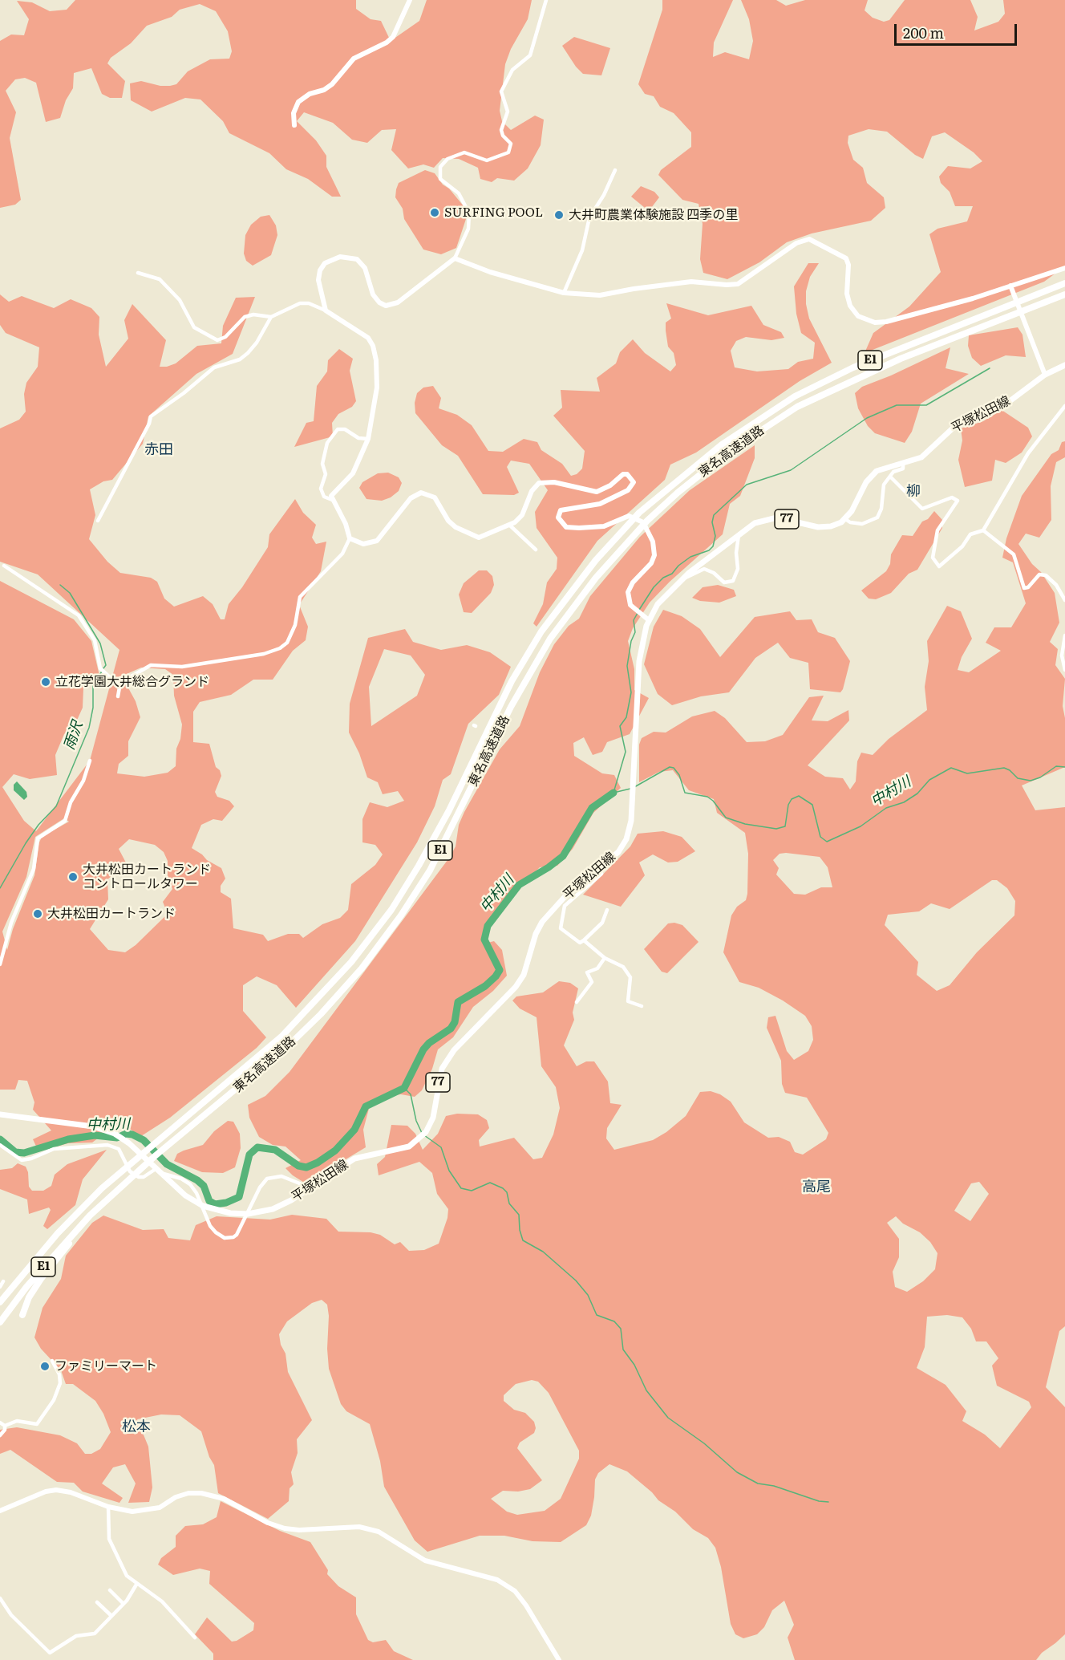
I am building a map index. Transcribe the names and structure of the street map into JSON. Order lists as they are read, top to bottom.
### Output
{
  "streets": {
    "highway": ["E1", "東名高速道路"],
    "main road": ["平塚松田線", "77"]
  },
  "districts": [
    "赤田",
    "柳",
    "高尾",
    "松本"
  ],
  "water": ["雨沢", "中村川"],
  "places": [
    "SURFING POOL",
    "大井町農業体験施設 四季の里",
    "立花学園大井総合グランド",
    "大井松田カートランド コントロールタワー",
    "大井松田カートランド",
    "ファミリーマート"
  ],
  "scale_bar": "200 m"
}
